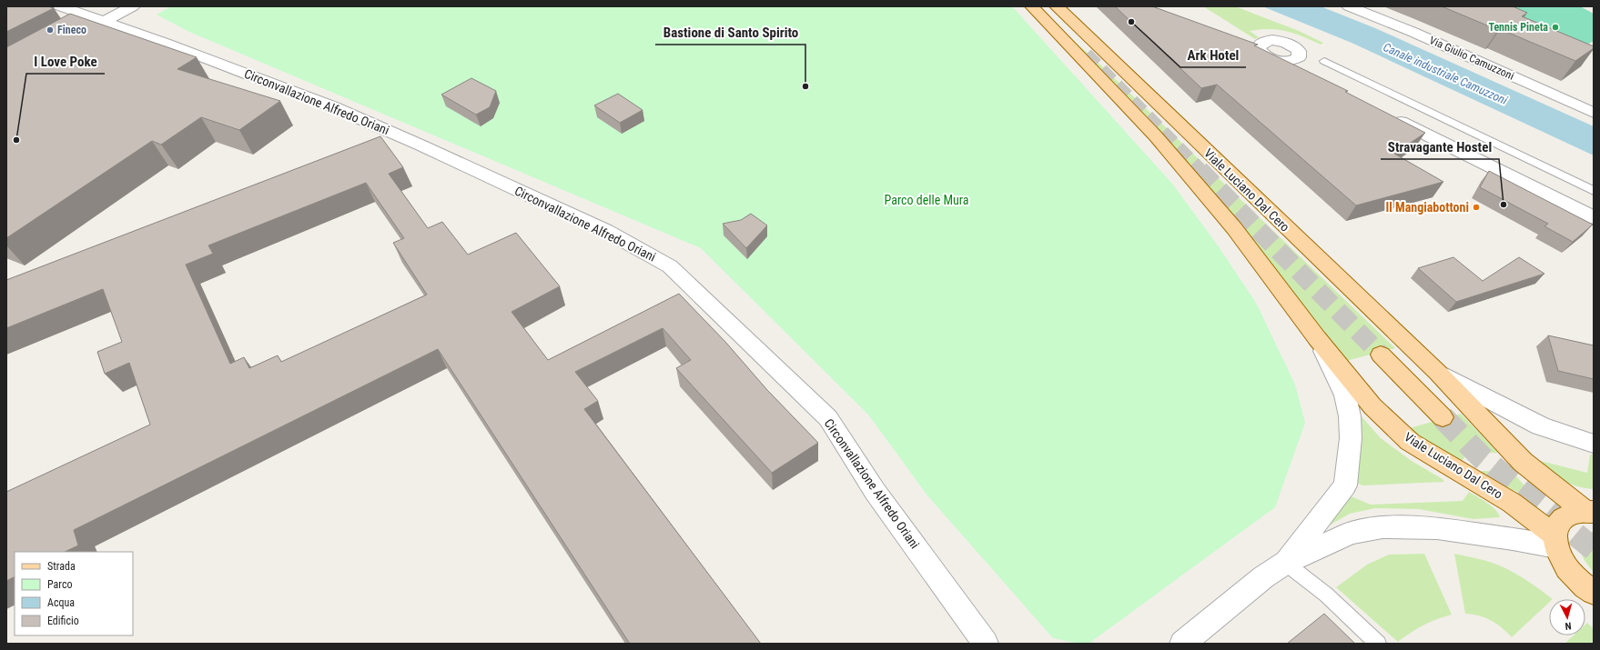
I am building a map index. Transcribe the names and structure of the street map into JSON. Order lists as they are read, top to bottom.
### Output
{
  "streets": {
    "main road": ["Viale Luciano Dal Cero"],
    "street": ["Via Giulio Camuzzoni", "Circonvallazione Alfredo Oriani"]
  },
  "water": ["Canale industriale Camuzzoni"],
  "parks": ["Parco delle Mura"],
  "places": [
    "Ark Hotel",
    "Tennis Pineta",
    "Fineco",
    "Bastione di Santo Spirito",
    "I Love Poke",
    "Stravagante Hostel",
    "Il Mangiabottoni"
  ],
  "legend": [
    "Strada",
    "Parco",
    "Acqua",
    "Edificio"
  ],
  "north": "bottom"
}
